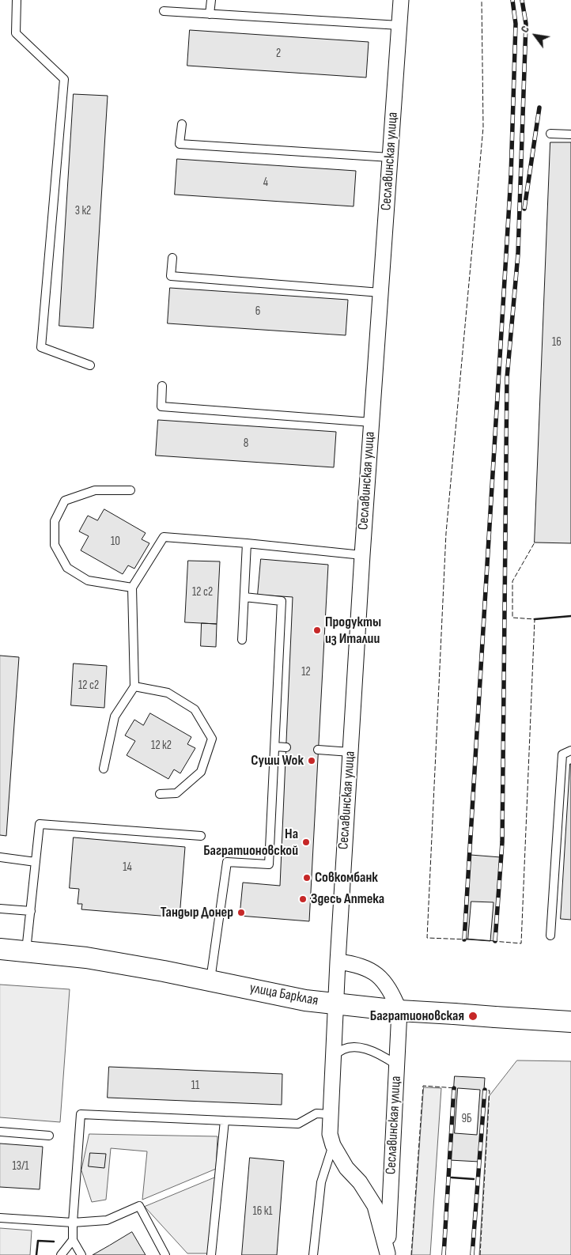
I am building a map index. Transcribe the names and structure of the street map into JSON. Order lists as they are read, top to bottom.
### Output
{
  "streets": {
    "main road": ["улица Барклая"],
    "street": ["Сеславинская улица"]
  },
  "crossings": [
    ["Сеславинская улица", "улица Барклая"]
  ],
  "places": [
    "Продукты из Италии",
    "Суши Wok",
    "На Багратионовской",
    "Совкомбанк",
    "Здесь Аптека",
    "Тандыр Донер",
    "Багратионовская"
  ],
  "house_numbers": [
    "2",
    "4",
    "3 к2",
    "6",
    "16",
    "8",
    "10",
    "12 с2",
    "12",
    "12 с2",
    "12 к2",
    "14",
    "11",
    "9Б",
    "13/1",
    "16 к1"
  ],
  "north": "top left"
}
